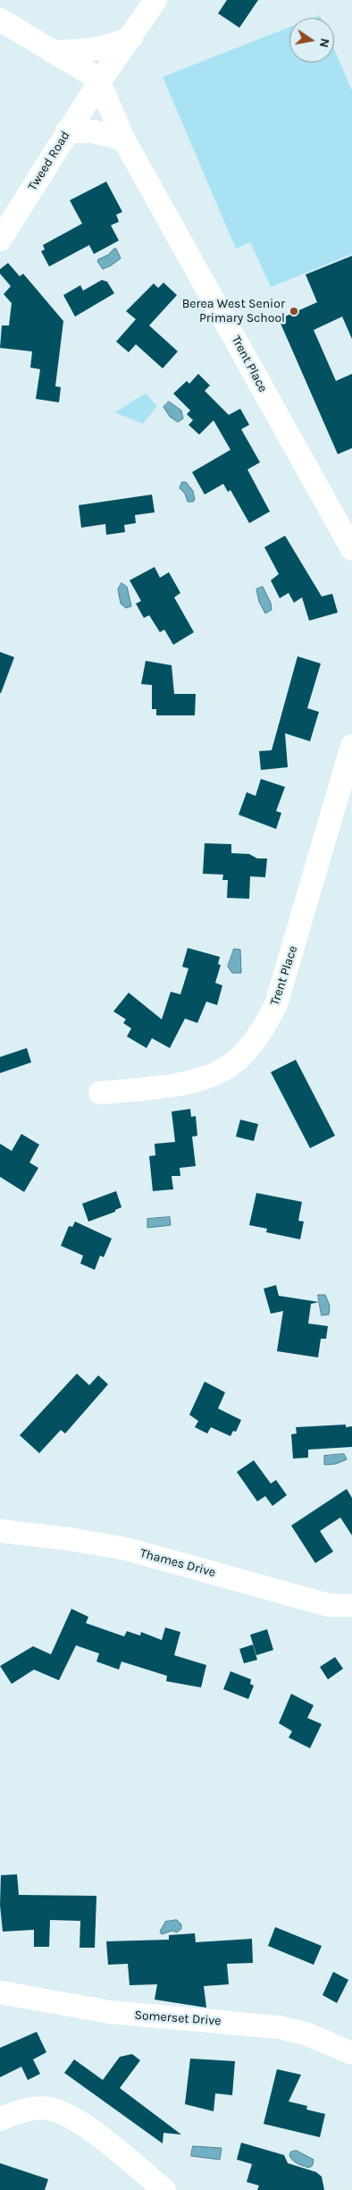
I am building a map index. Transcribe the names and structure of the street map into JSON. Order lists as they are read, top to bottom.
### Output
{
  "streets": {
    "street": [
      "Tweed Road",
      "Trent Place",
      "Thames Drive",
      "Somerset Drive"
    ]
  },
  "crossings": [
    ["Tweed Road", "Trent Place"]
  ],
  "places": ["Berea West Senior Primary School"],
  "north": "right"
}
